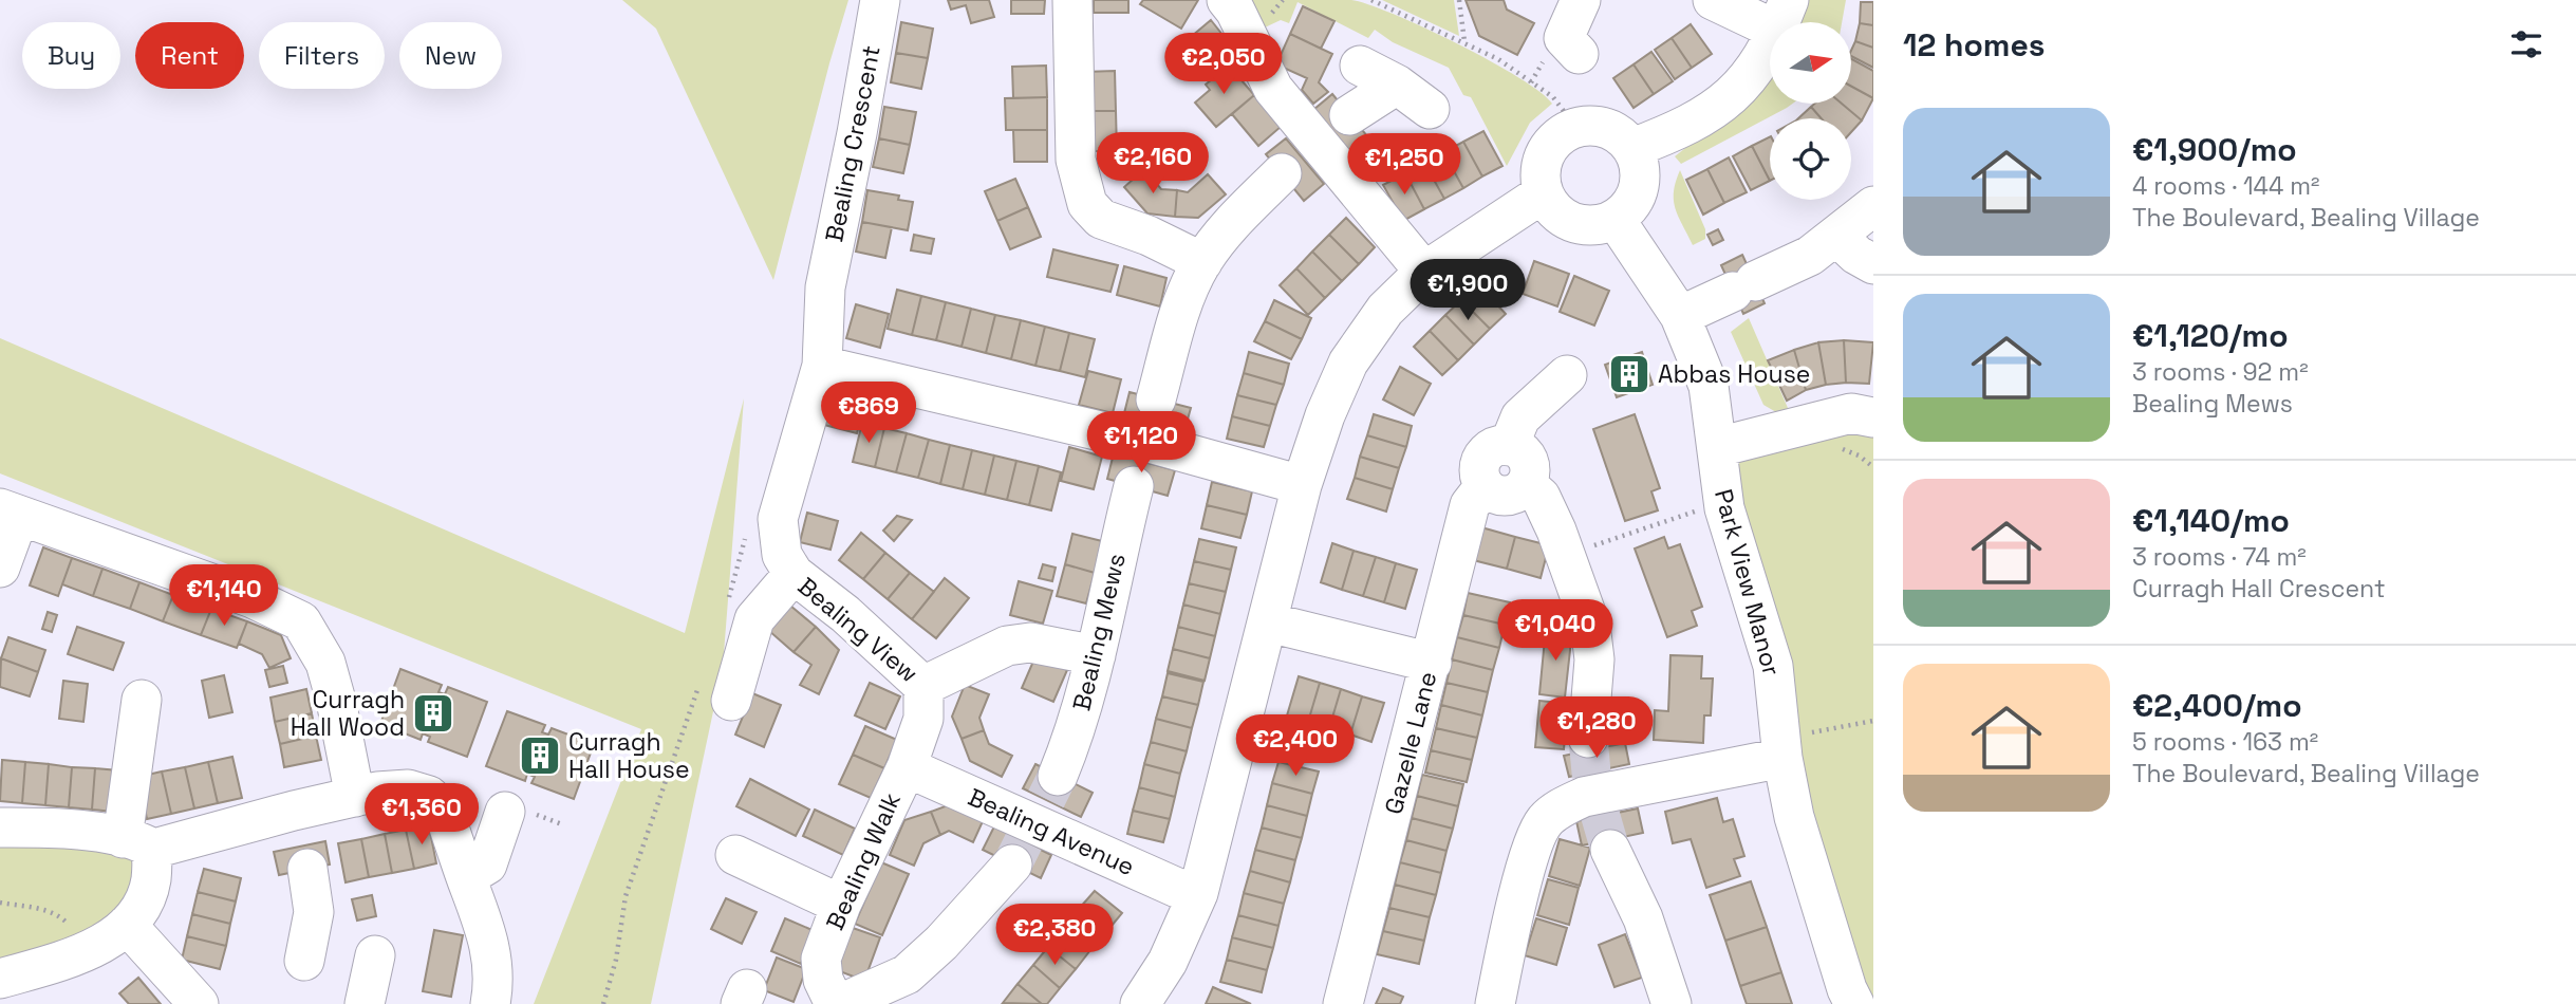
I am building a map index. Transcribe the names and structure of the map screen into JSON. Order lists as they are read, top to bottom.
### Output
{
  "streets": {
    "street": [
      "Bealing Crescent",
      "Park View Manor",
      "Bealing View",
      "Bealing Mews",
      "Gazelle Lane",
      "Bealing Avenue",
      "Bealing Walk"
    ]
  },
  "crossings": [
    ["Bealing View", "Bealing Mews"],
    ["Bealing View", "Bealing Walk"],
    ["Bealing Mews", "Bealing Avenue"],
    ["Bealing Mews", "Bealing Walk"],
    ["Bealing Avenue", "Bealing Walk"]
  ],
  "places": {
    "building": ["Abbas House", "Curragh Hall Wood", "Curragh Hall House"]
  },
  "north": "right",
  "page": {
    "heading": "12 homes",
    "chip": [
      "Buy",
      "Rent",
      "Filters",
      "New"
    ],
    "price": [
      "€2,050",
      "€2,160",
      "€1,250",
      "€1,900",
      "€869",
      "€1,120",
      "€1,140",
      "€1,040",
      "€1,280",
      "€2,400",
      "€1,360",
      "€2,380"
    ],
    "list": [
      {
        "name": "€1,900/mo",
        "note": "4 rooms · 144 m² · The Boulevard, Bealing Village"
      },
      {
        "name": "€1,120/mo",
        "note": "3 rooms · 92 m² · Bealing Mews"
      },
      {
        "name": "€1,140/mo",
        "note": "3 rooms · 74 m² · Curragh Hall Crescent"
      },
      {
        "name": "€2,400/mo",
        "note": "5 rooms · 163 m² · The Boulevard, Bealing Village"
      }
    ]
  }
}
